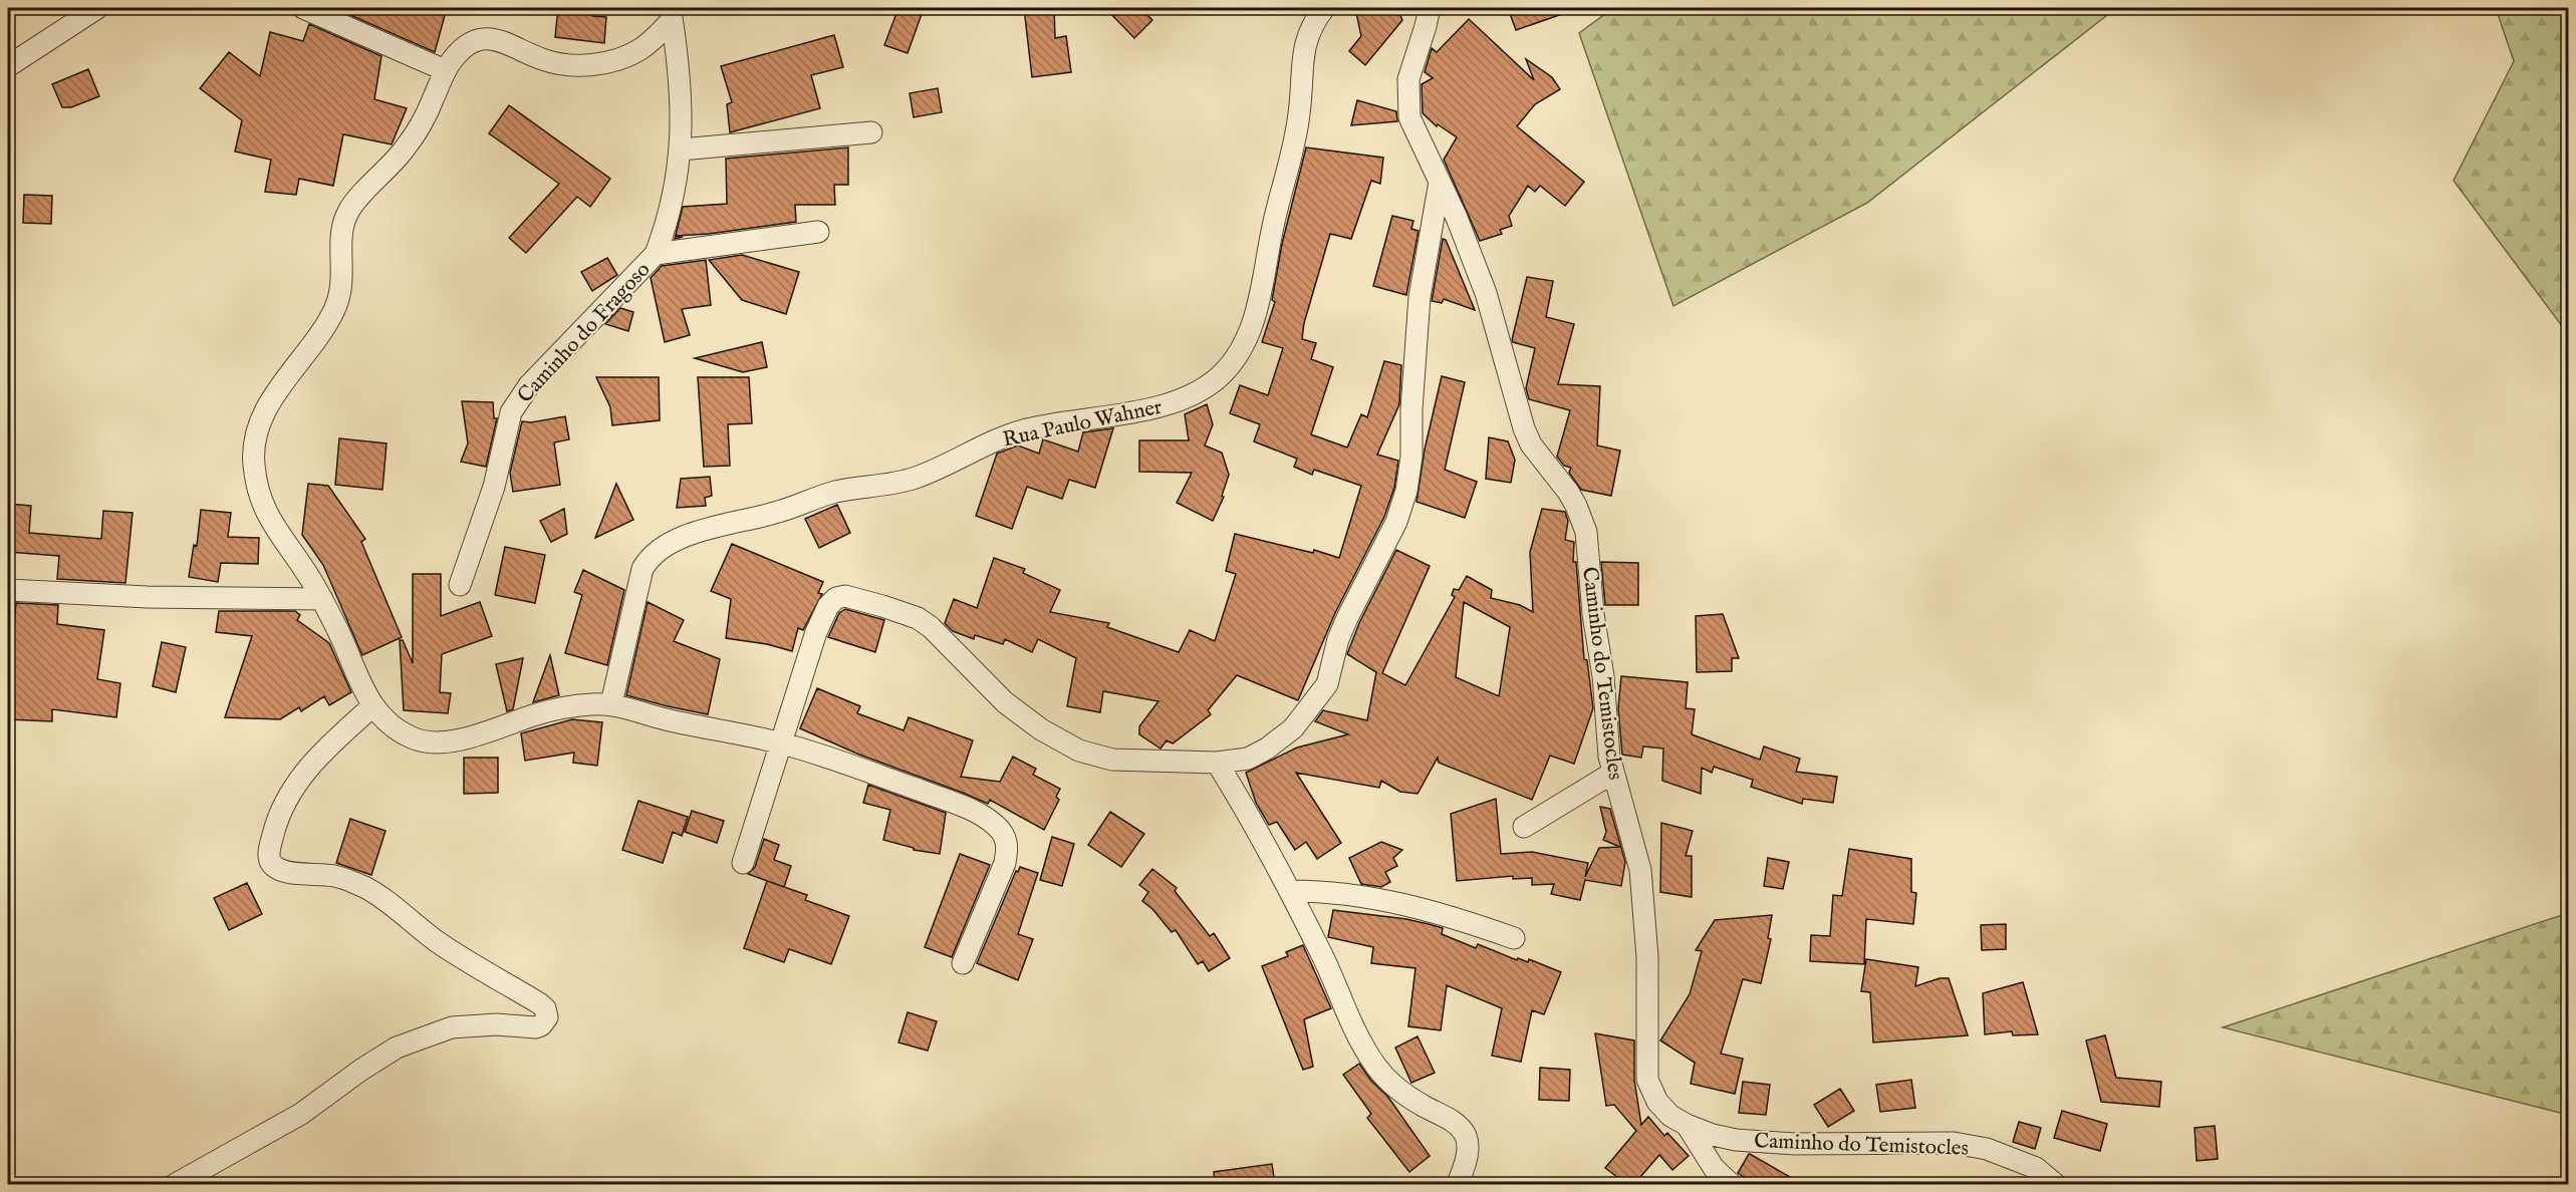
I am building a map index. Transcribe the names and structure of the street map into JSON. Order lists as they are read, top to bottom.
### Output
{
  "streets": {
    "street": ["Caminho do Fragoso", "Rua Paulo Wahner", "Caminho do Temistocles"]
  },
  "crossings": [
    ["Caminho do Fragoso", "Rua Paulo Wahner"]
  ]
}
